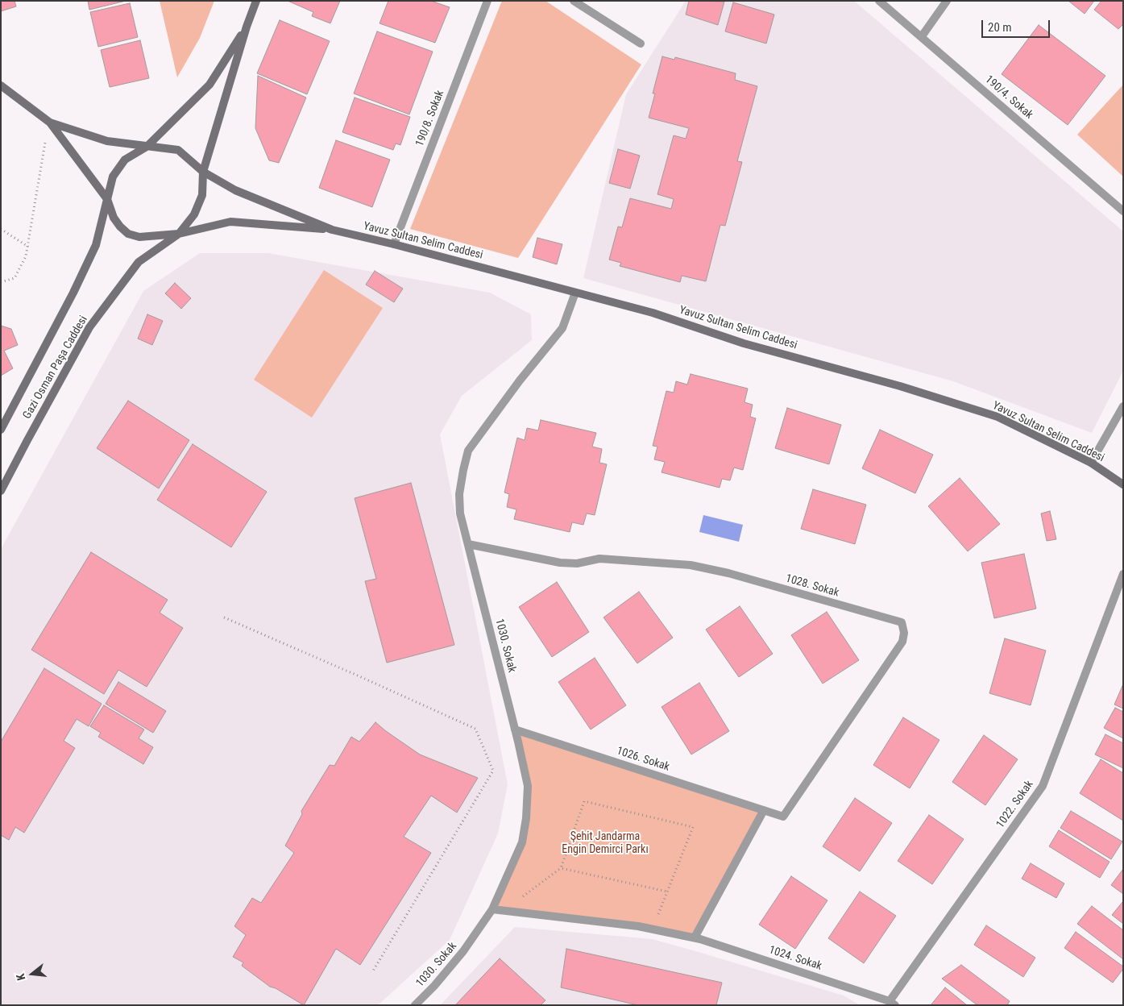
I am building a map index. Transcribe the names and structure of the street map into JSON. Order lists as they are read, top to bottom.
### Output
{
  "streets": {
    "main road": ["Yavuz Sultan Selim Caddesi", "Gazi Osman Paşa Caddesi"],
    "street": [
      "190/4. Sokak",
      "190/8. Sokak",
      "1028. Sokak",
      "1030. Sokak",
      "1026. Sokak",
      "1022. Sokak",
      "1024. Sokak"
    ]
  },
  "crossings": [
    ["190/8. Sokak", "Yavuz Sultan Selim Caddesi"],
    ["Yavuz Sultan Selim Caddesi", "Gazi Osman Paşa Caddesi"],
    ["Yavuz Sultan Selim Caddesi", "1030. Sokak"],
    ["1028. Sokak", "1030. Sokak"],
    ["1028. Sokak", "1026. Sokak"],
    ["1030. Sokak", "1026. Sokak"],
    ["1030. Sokak", "1024. Sokak"],
    ["1022. Sokak", "1024. Sokak"]
  ],
  "parks": ["Şehit Jandarma Engin Demirci Parkı"],
  "scale_bar": "20 m",
  "north": "left"
}
